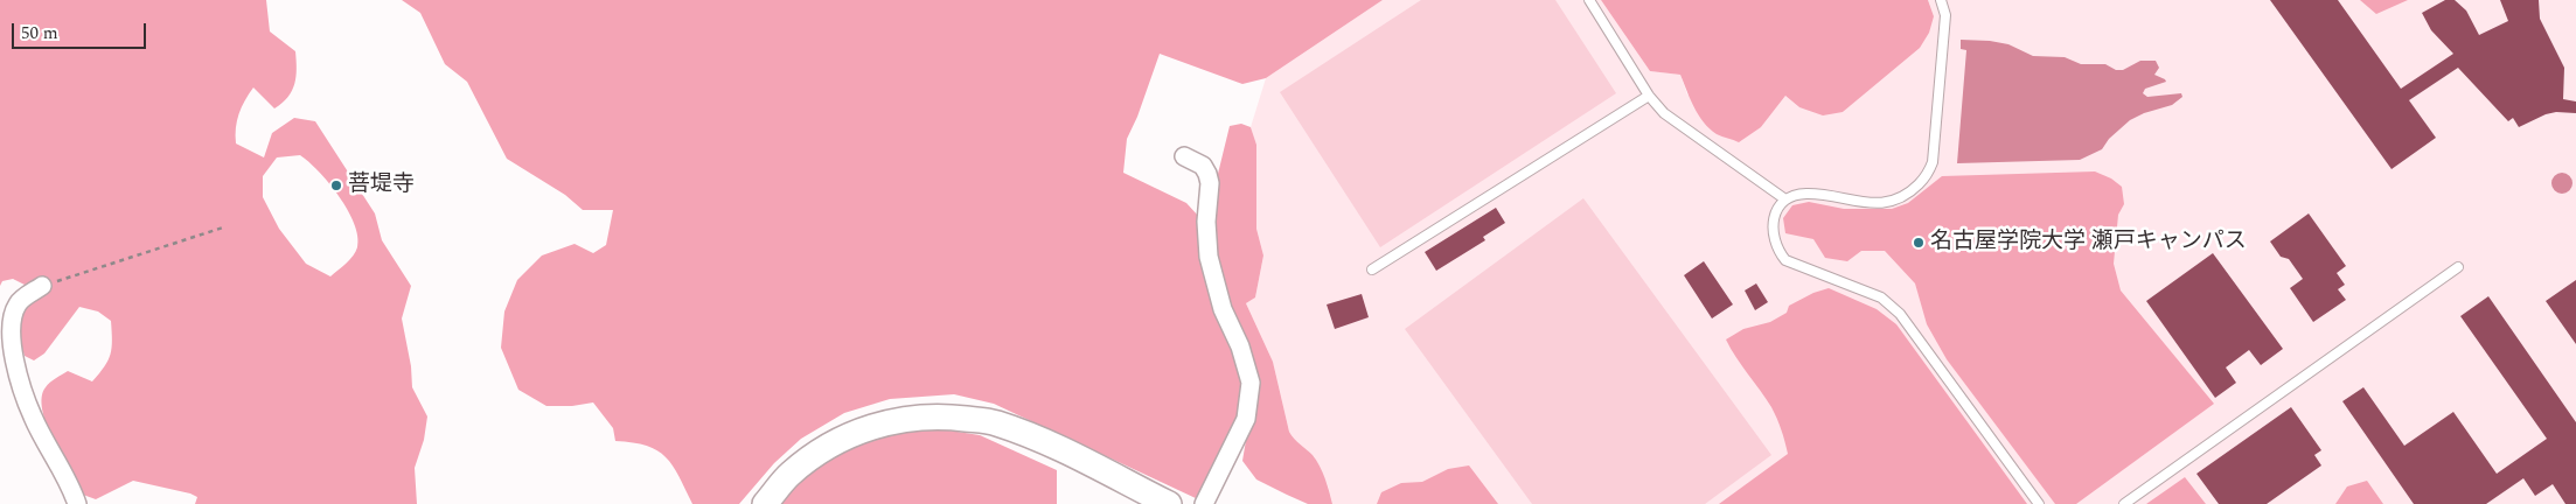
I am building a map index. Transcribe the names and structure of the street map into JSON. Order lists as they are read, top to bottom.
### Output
{
  "places": ["菩堤寺", "名古屋学院大学 瀬戸キャンパス"],
  "scale_bar": "50 m"
}
